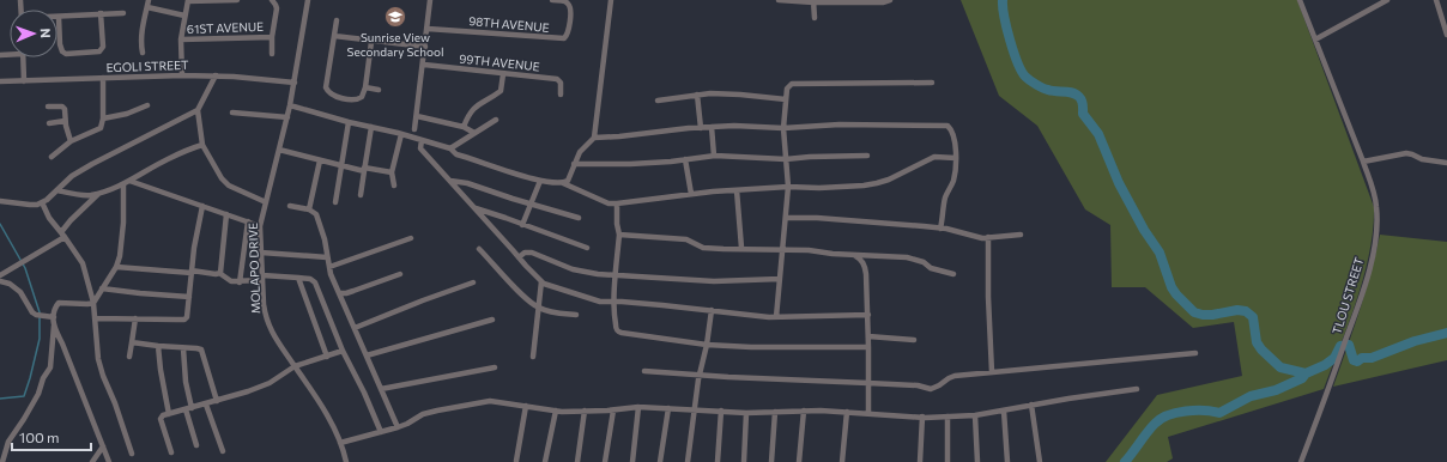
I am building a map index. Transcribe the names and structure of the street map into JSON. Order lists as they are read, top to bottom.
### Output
{
  "streets": {
    "street": [
      "98TH AVENUE",
      "61ST AVENUE",
      "99TH AVENUE",
      "EGOLI STREET",
      "MOLAPO DRIVE",
      "TLOU STREET"
    ]
  },
  "crossings": [
    ["EGOLI STREET", "MOLAPO DRIVE"]
  ],
  "places": {
    "school or university": ["Sunrise View Secondary School"]
  },
  "scale_bar": "100 m",
  "north": "right"
}
